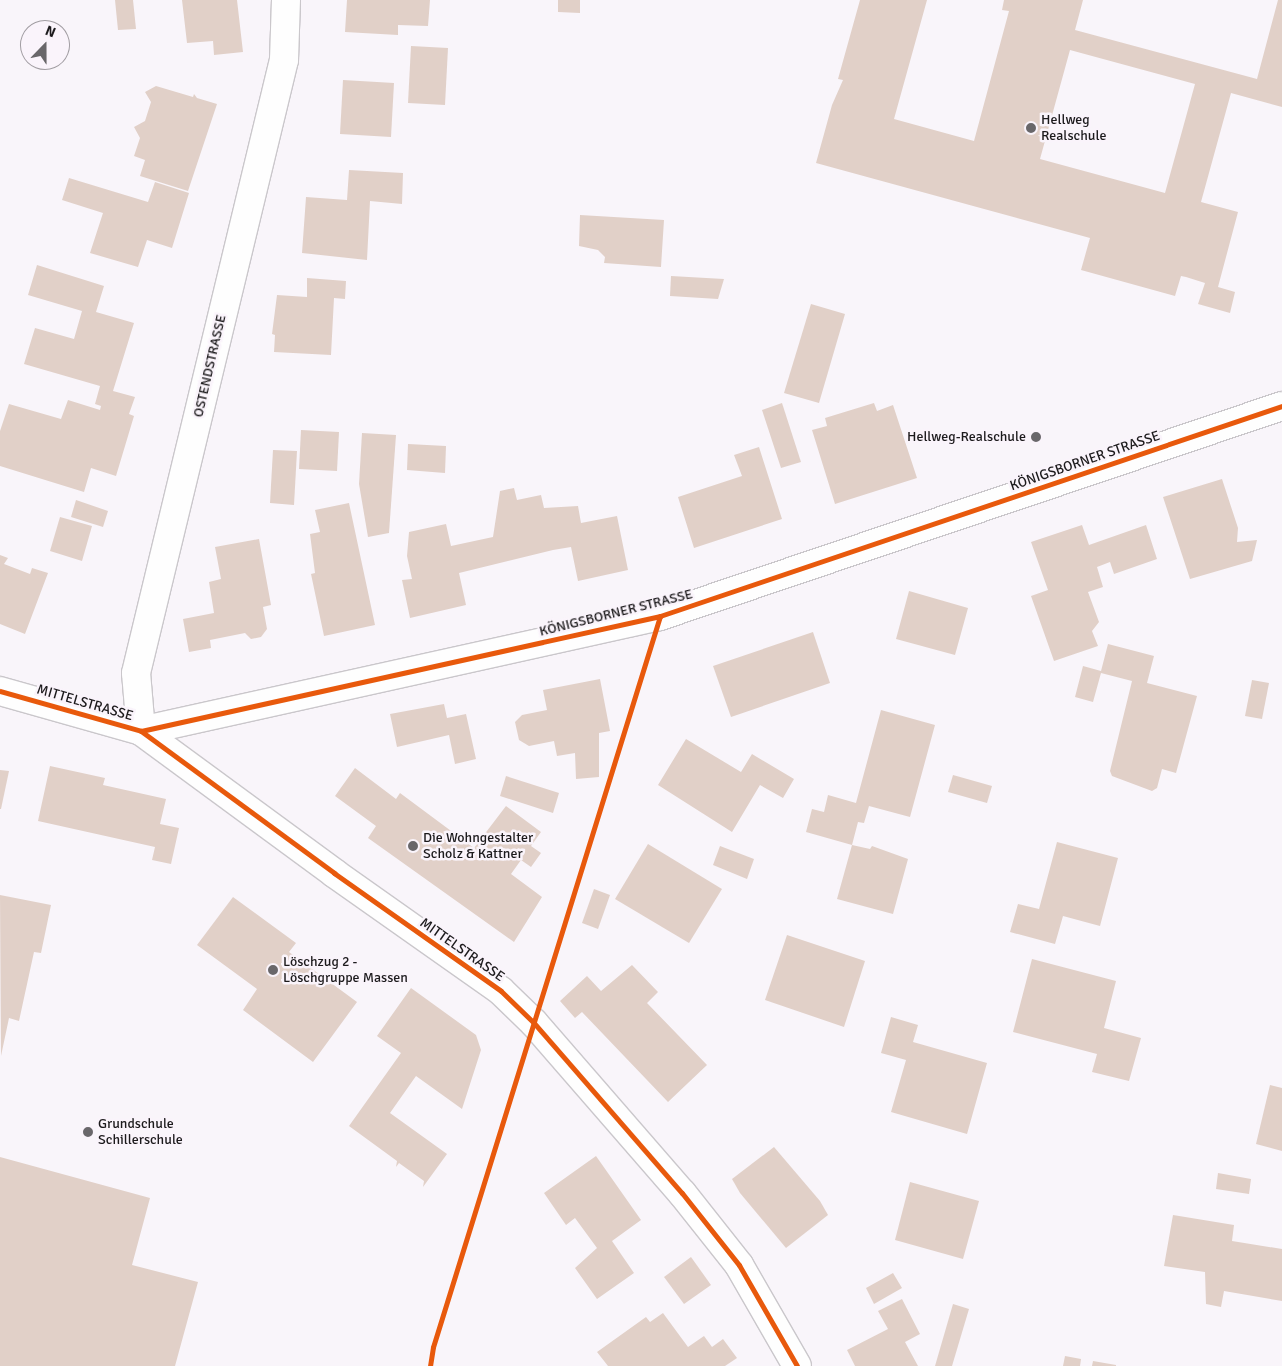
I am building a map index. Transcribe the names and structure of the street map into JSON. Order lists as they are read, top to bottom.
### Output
{
  "streets": {
    "street": ["OSTENDSTRASSE", "KÖNIGSBORNER STRASSE", "MITTELSTRASSE"]
  },
  "crossings": [
    ["OSTENDSTRASSE", "KÖNIGSBORNER STRASSE"],
    ["OSTENDSTRASSE", "MITTELSTRASSE"],
    ["KÖNIGSBORNER STRASSE", "MITTELSTRASSE"]
  ],
  "places": [
    "Hellweg Realschule",
    "Hellweg-Realschule",
    "Die Wohngestalter Scholz & Kattner",
    "Löschzug 2 - Löschgruppe Massen",
    "Grundschule Schillerschule"
  ],
  "north": "top"
}
